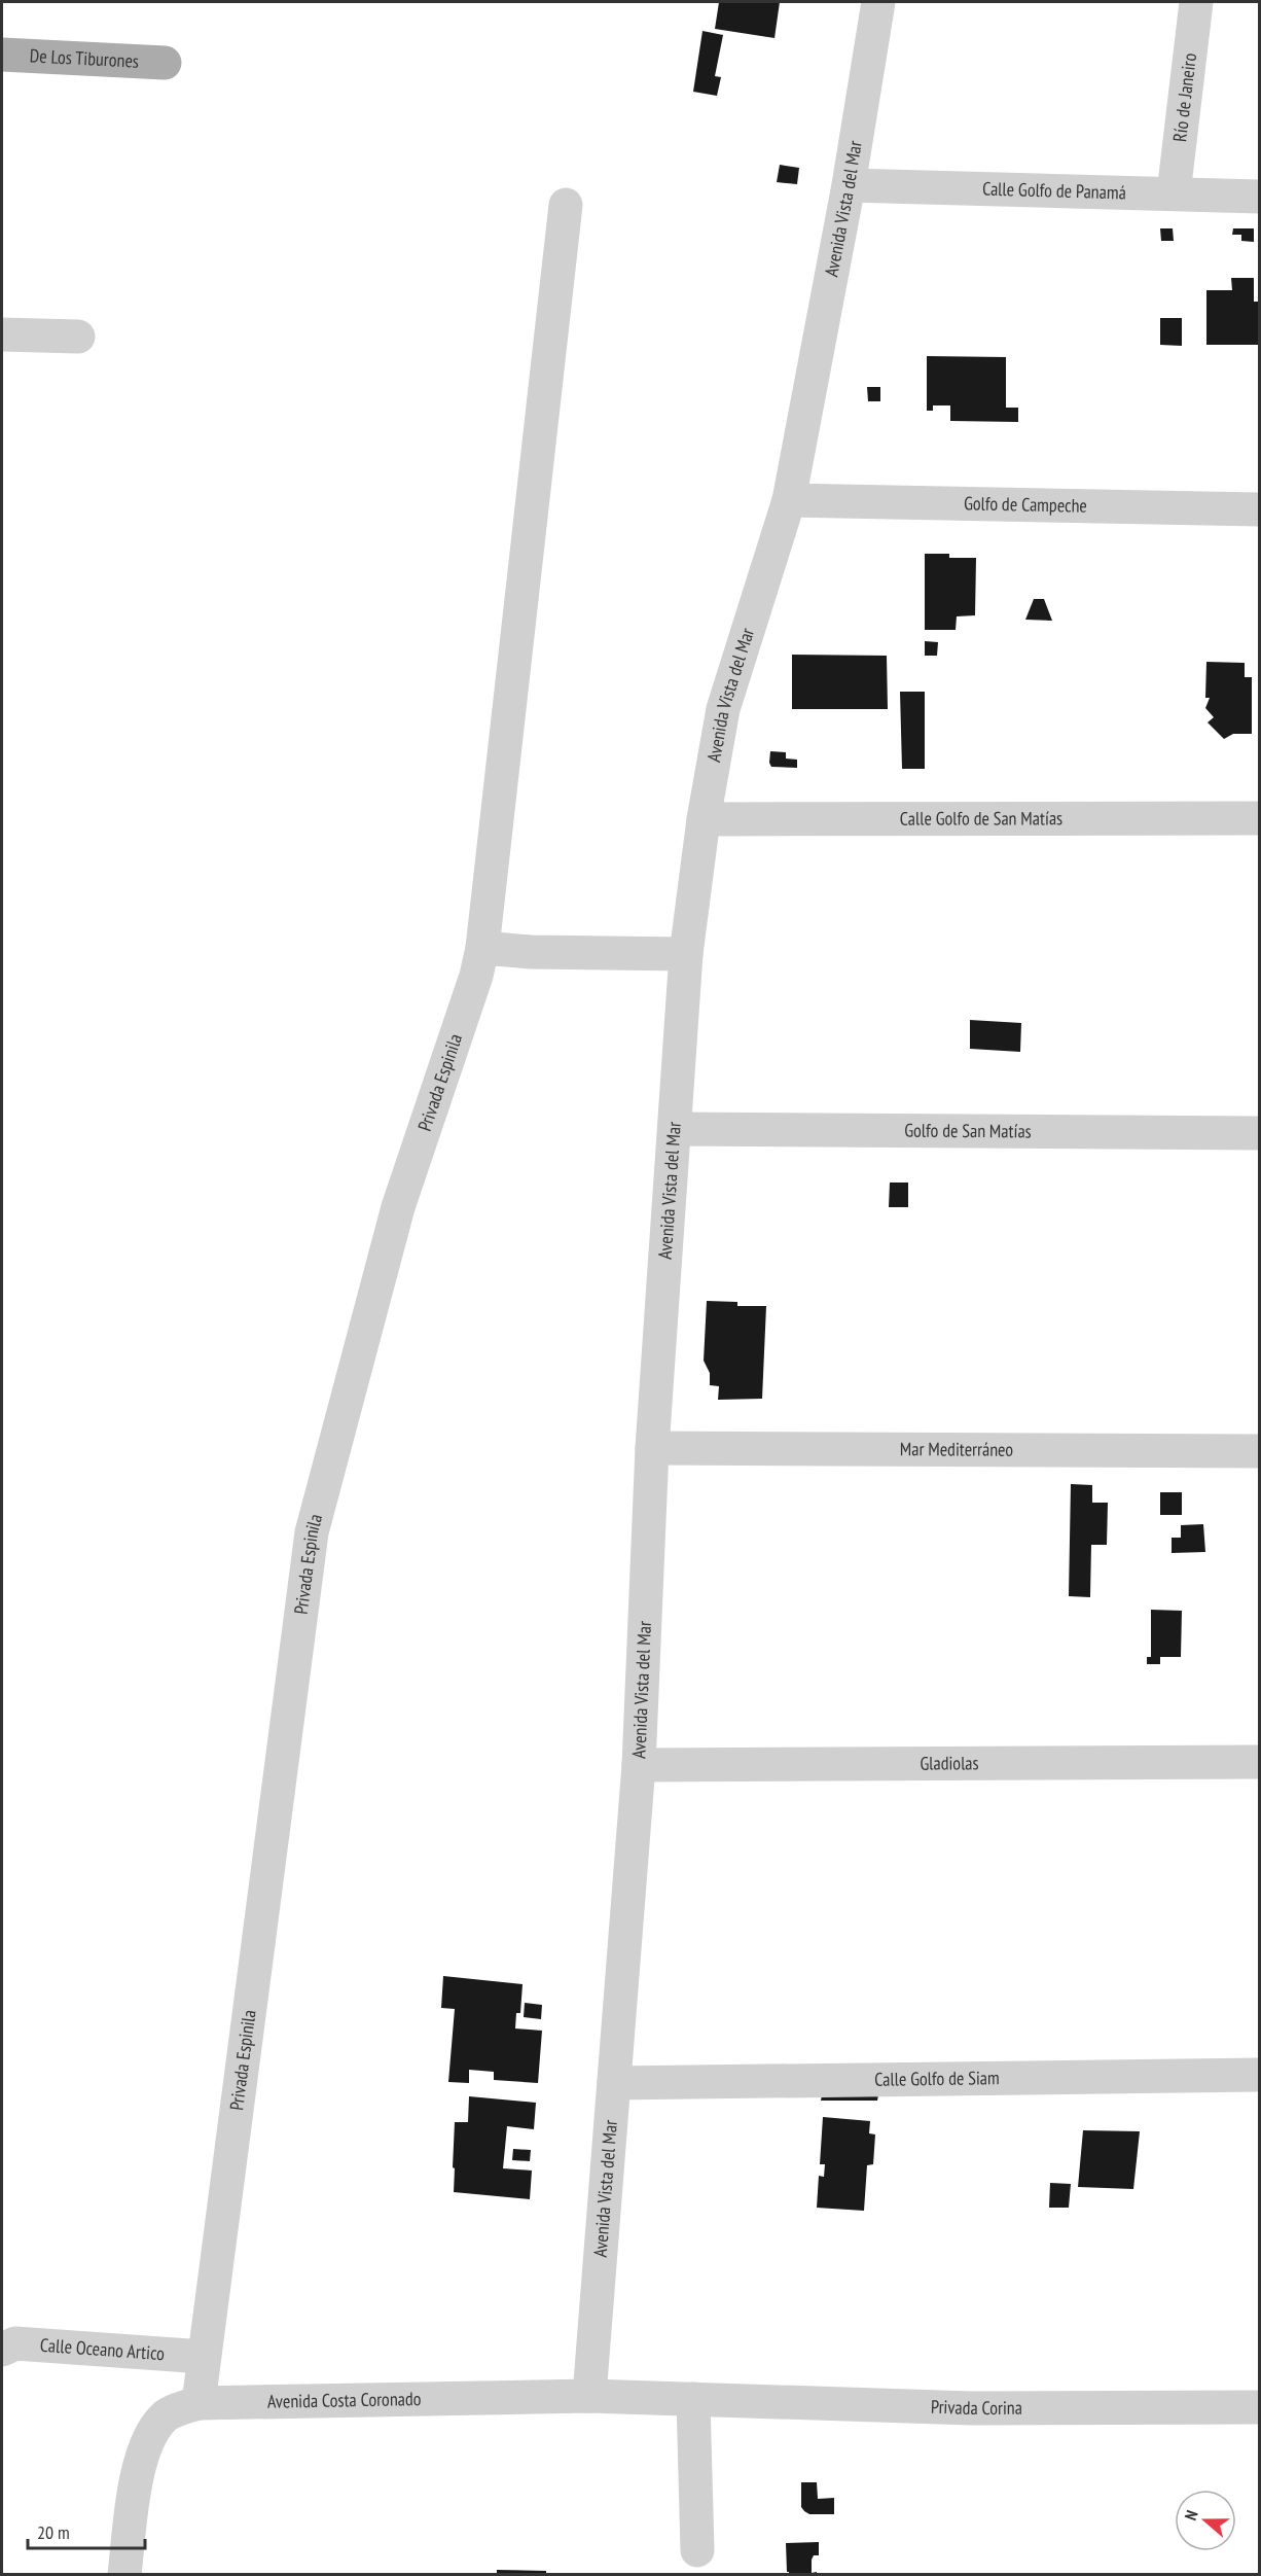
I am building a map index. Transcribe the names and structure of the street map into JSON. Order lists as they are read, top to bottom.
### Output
{
  "streets": {
    "main road": ["De Los Tiburones"],
    "street": [
      "Río de Janeiro",
      "Calle Golfo de Panamá",
      "Avenida Vista del Mar",
      "Golfo de Campeche",
      "Calle Golfo de San Matías",
      "Privada Espinila",
      "Golfo de San Matías",
      "Mar Mediterráneo",
      "Gladiolas",
      "Calle Golfo de Siam",
      "Calle Oceano Artico",
      "Avenida Costa Coronado",
      "Privada Corina"
    ]
  },
  "crossings": [
    ["Río de Janeiro", "Calle Golfo de Panamá"],
    ["Calle Golfo de Panamá", "Avenida Vista del Mar"],
    ["Avenida Vista del Mar", "Golfo de Campeche"],
    ["Avenida Vista del Mar", "Calle Golfo de San Matías"],
    ["Avenida Vista del Mar", "Golfo de San Matías"],
    ["Avenida Vista del Mar", "Mar Mediterráneo"],
    ["Avenida Vista del Mar", "Gladiolas"],
    ["Avenida Vista del Mar", "Calle Golfo de Siam"],
    ["Avenida Vista del Mar", "Avenida Costa Coronado"],
    ["Privada Espinila", "Calle Oceano Artico"],
    ["Privada Espinila", "Avenida Costa Coronado"],
    ["Avenida Costa Coronado", "Privada Corina"]
  ],
  "scale_bar": "20 m",
  "north": "left"
}
